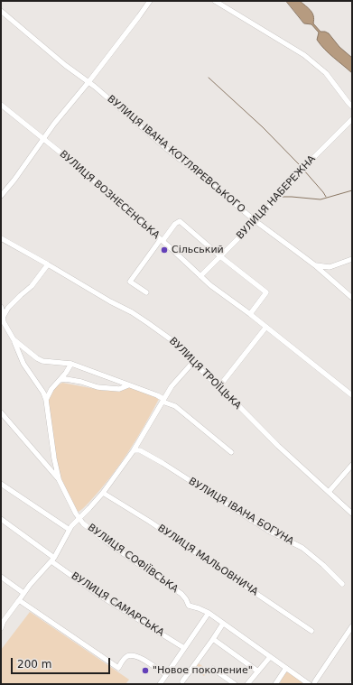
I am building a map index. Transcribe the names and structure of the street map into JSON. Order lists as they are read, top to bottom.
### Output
{
  "streets": {
    "street": [
      "ВУЛИЦЯ ІВАНА КОТЛЯРЕВСЬКОГО",
      "ВУЛИЦЯ ВОЗНЕСЕНСЬКА",
      "ВУЛИЦЯ НАБЕРЕЖНА",
      "ВУЛИЦЯ ТРОЇЦЬКА",
      "ВУЛИЦЯ ІВАНА БОГУНА",
      "ВУЛИЦЯ СОФІЇВСЬКА",
      "ВУЛИЦЯ МАЛЬОВНИЧА",
      "ВУЛИЦЯ САМАРСЬКА"
    ]
  },
  "crossings": [
    ["ВУЛИЦЯ ІВАНА КОТЛЯРЕВСЬКОГО", "ВУЛИЦЯ НАБЕРЕЖНА"],
    ["ВУЛИЦЯ ВОЗНЕСЕНСЬКА", "ВУЛИЦЯ НАБЕРЕЖНА"]
  ],
  "places": ["Сільський", "\"Новое поколение\""],
  "scale_bar": "200 m"
}
